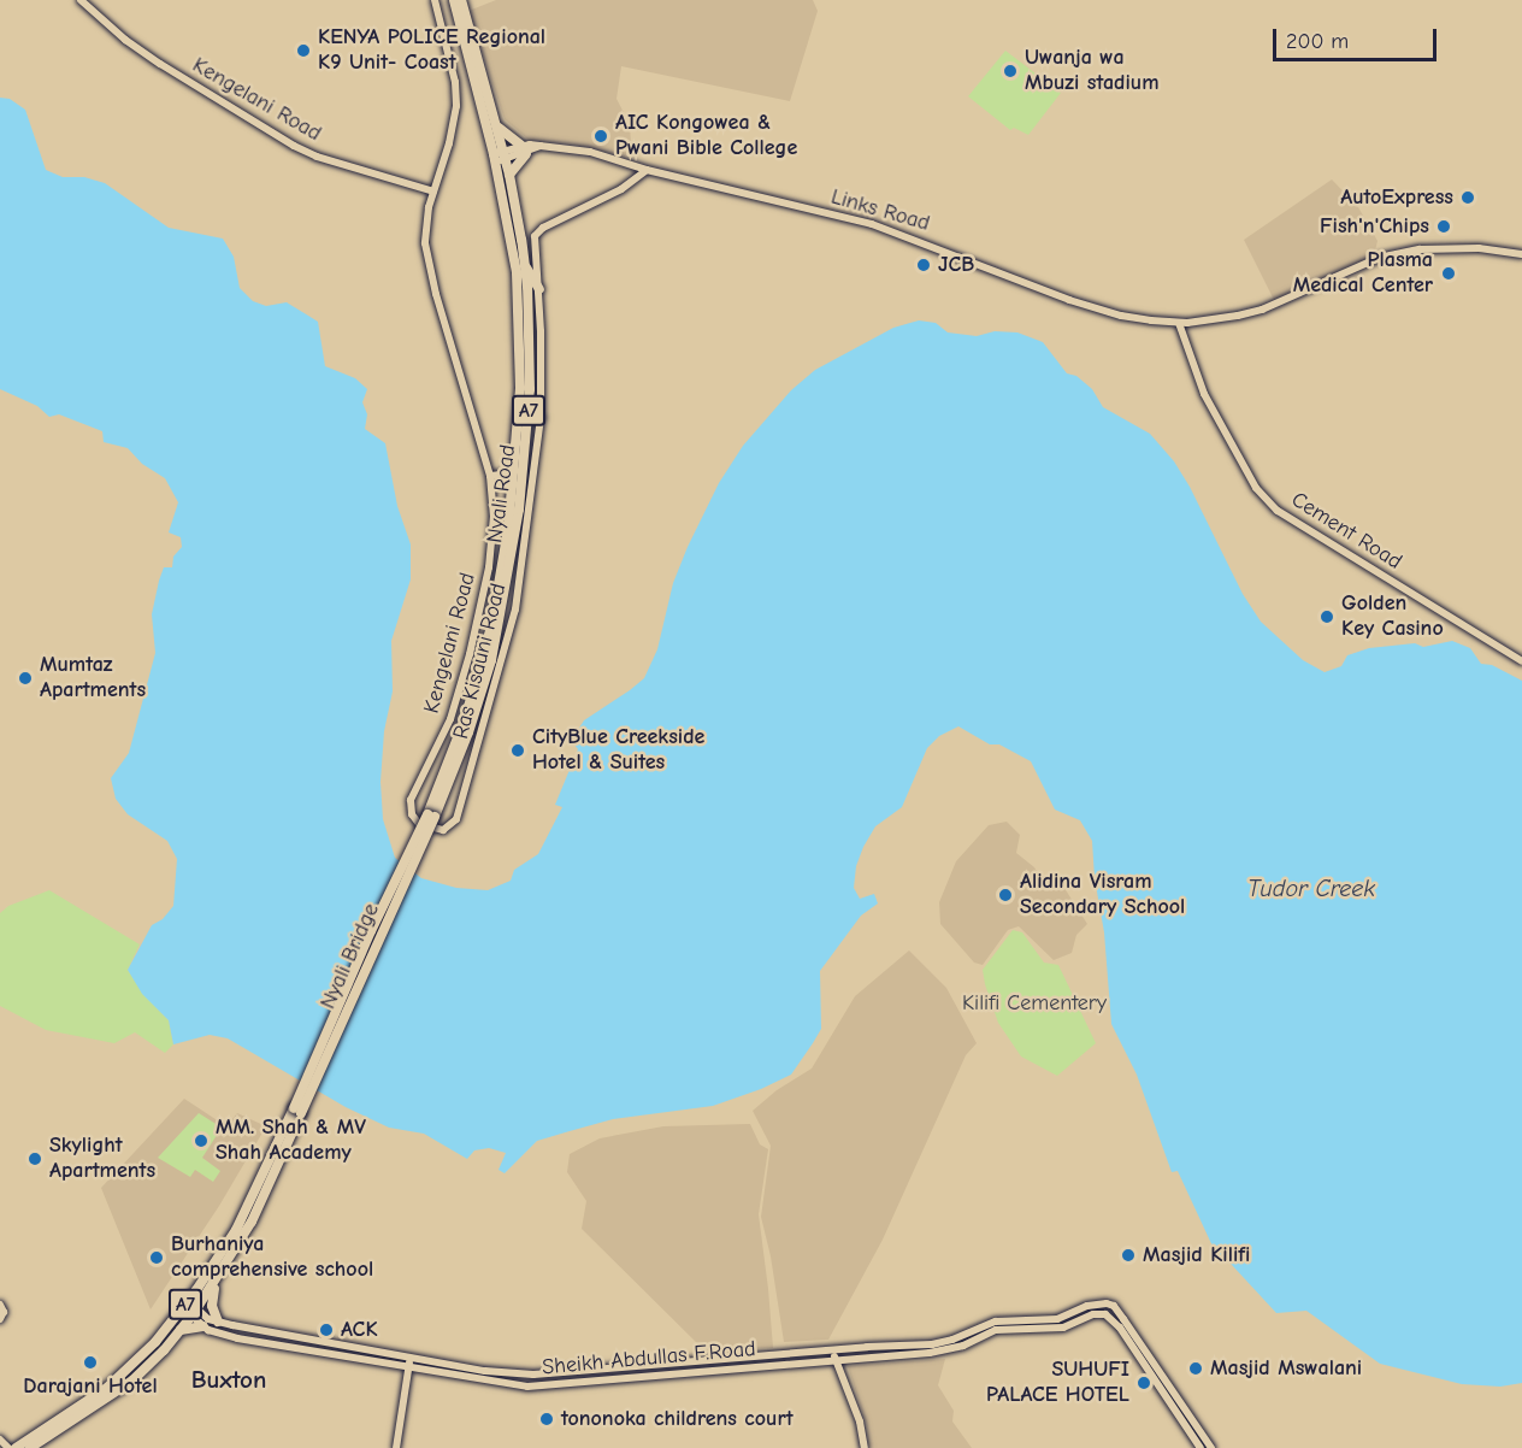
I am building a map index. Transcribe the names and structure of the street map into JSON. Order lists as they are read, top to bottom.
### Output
{
  "streets": {
    "highway": ["A7", "Nyali Road", "Nyali Bridge"],
    "main road": [
      "Kengelani Road",
      "Links Road",
      "Cement Road",
      "Ras Kisauni Road",
      "Sheikh Abdullas F.Road"
    ]
  },
  "crossings": [
    ["Kengelani Road", "Ras Kisauni Road"],
    ["Links Road", "Nyali Road"],
    ["Links Road", "Cement Road"],
    ["Links Road", "Ras Kisauni Road"],
    ["A7", "Nyali Bridge"],
    ["A7", "Sheikh Abdullas F.Road"],
    ["Nyali Road", "Nyali Bridge"]
  ],
  "districts": ["Buxton"],
  "water": ["Tudor Creek"],
  "parks": ["Kilifi Cementery"],
  "places": [
    "KENYA POLICE Regional K9 Unit- Coast",
    "Uwanja wa Mbuzi stadium",
    "AIC Kongowea & Pwani Bible College",
    "AutoExpress",
    "Fish'n'Chips",
    "JCB",
    "Plasma Medical Center",
    "Golden Key Casino",
    "Mumtaz Apartments",
    "CityBlue Creekside Hotel & Suites",
    "Alidina Visram Secondary School",
    "MM. Shah & MV Shah Academy",
    "Skylight Apartments",
    "Masjid Kilifi",
    "Burhaniya comprehensive school",
    "ACK",
    "Darajani Hotel",
    "Masjid Mswalani",
    "SUHUFI PALACE HOTEL",
    "tononoka childrens court"
  ],
  "scale_bar": "200 m"
}
